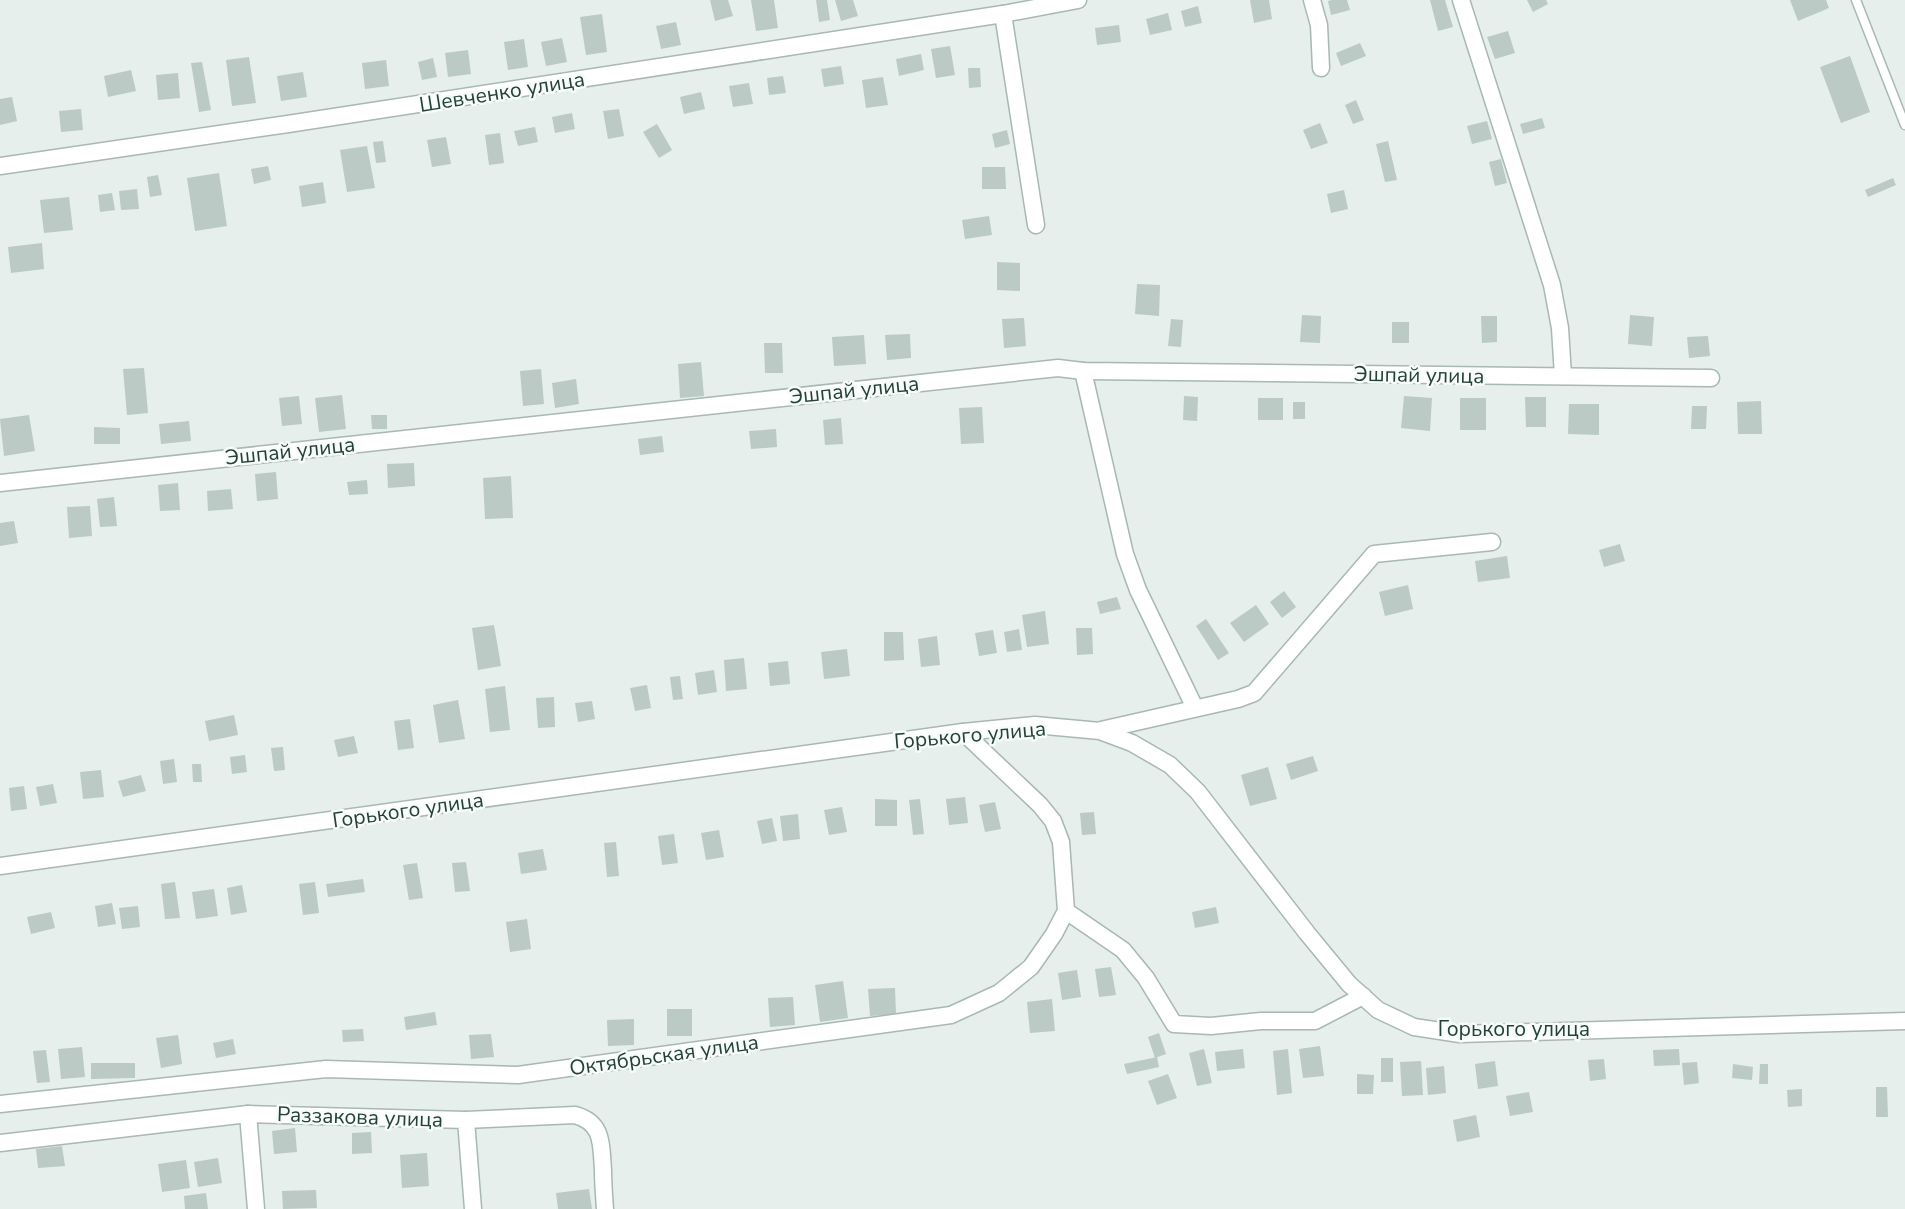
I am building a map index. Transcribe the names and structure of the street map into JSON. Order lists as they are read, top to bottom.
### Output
{
  "streets": {
    "street": [
      "Шевченко улица",
      "Эшпай улица",
      "Горького улица",
      "Октябрьская улица",
      "Раззакова улица"
    ]
  }
}
